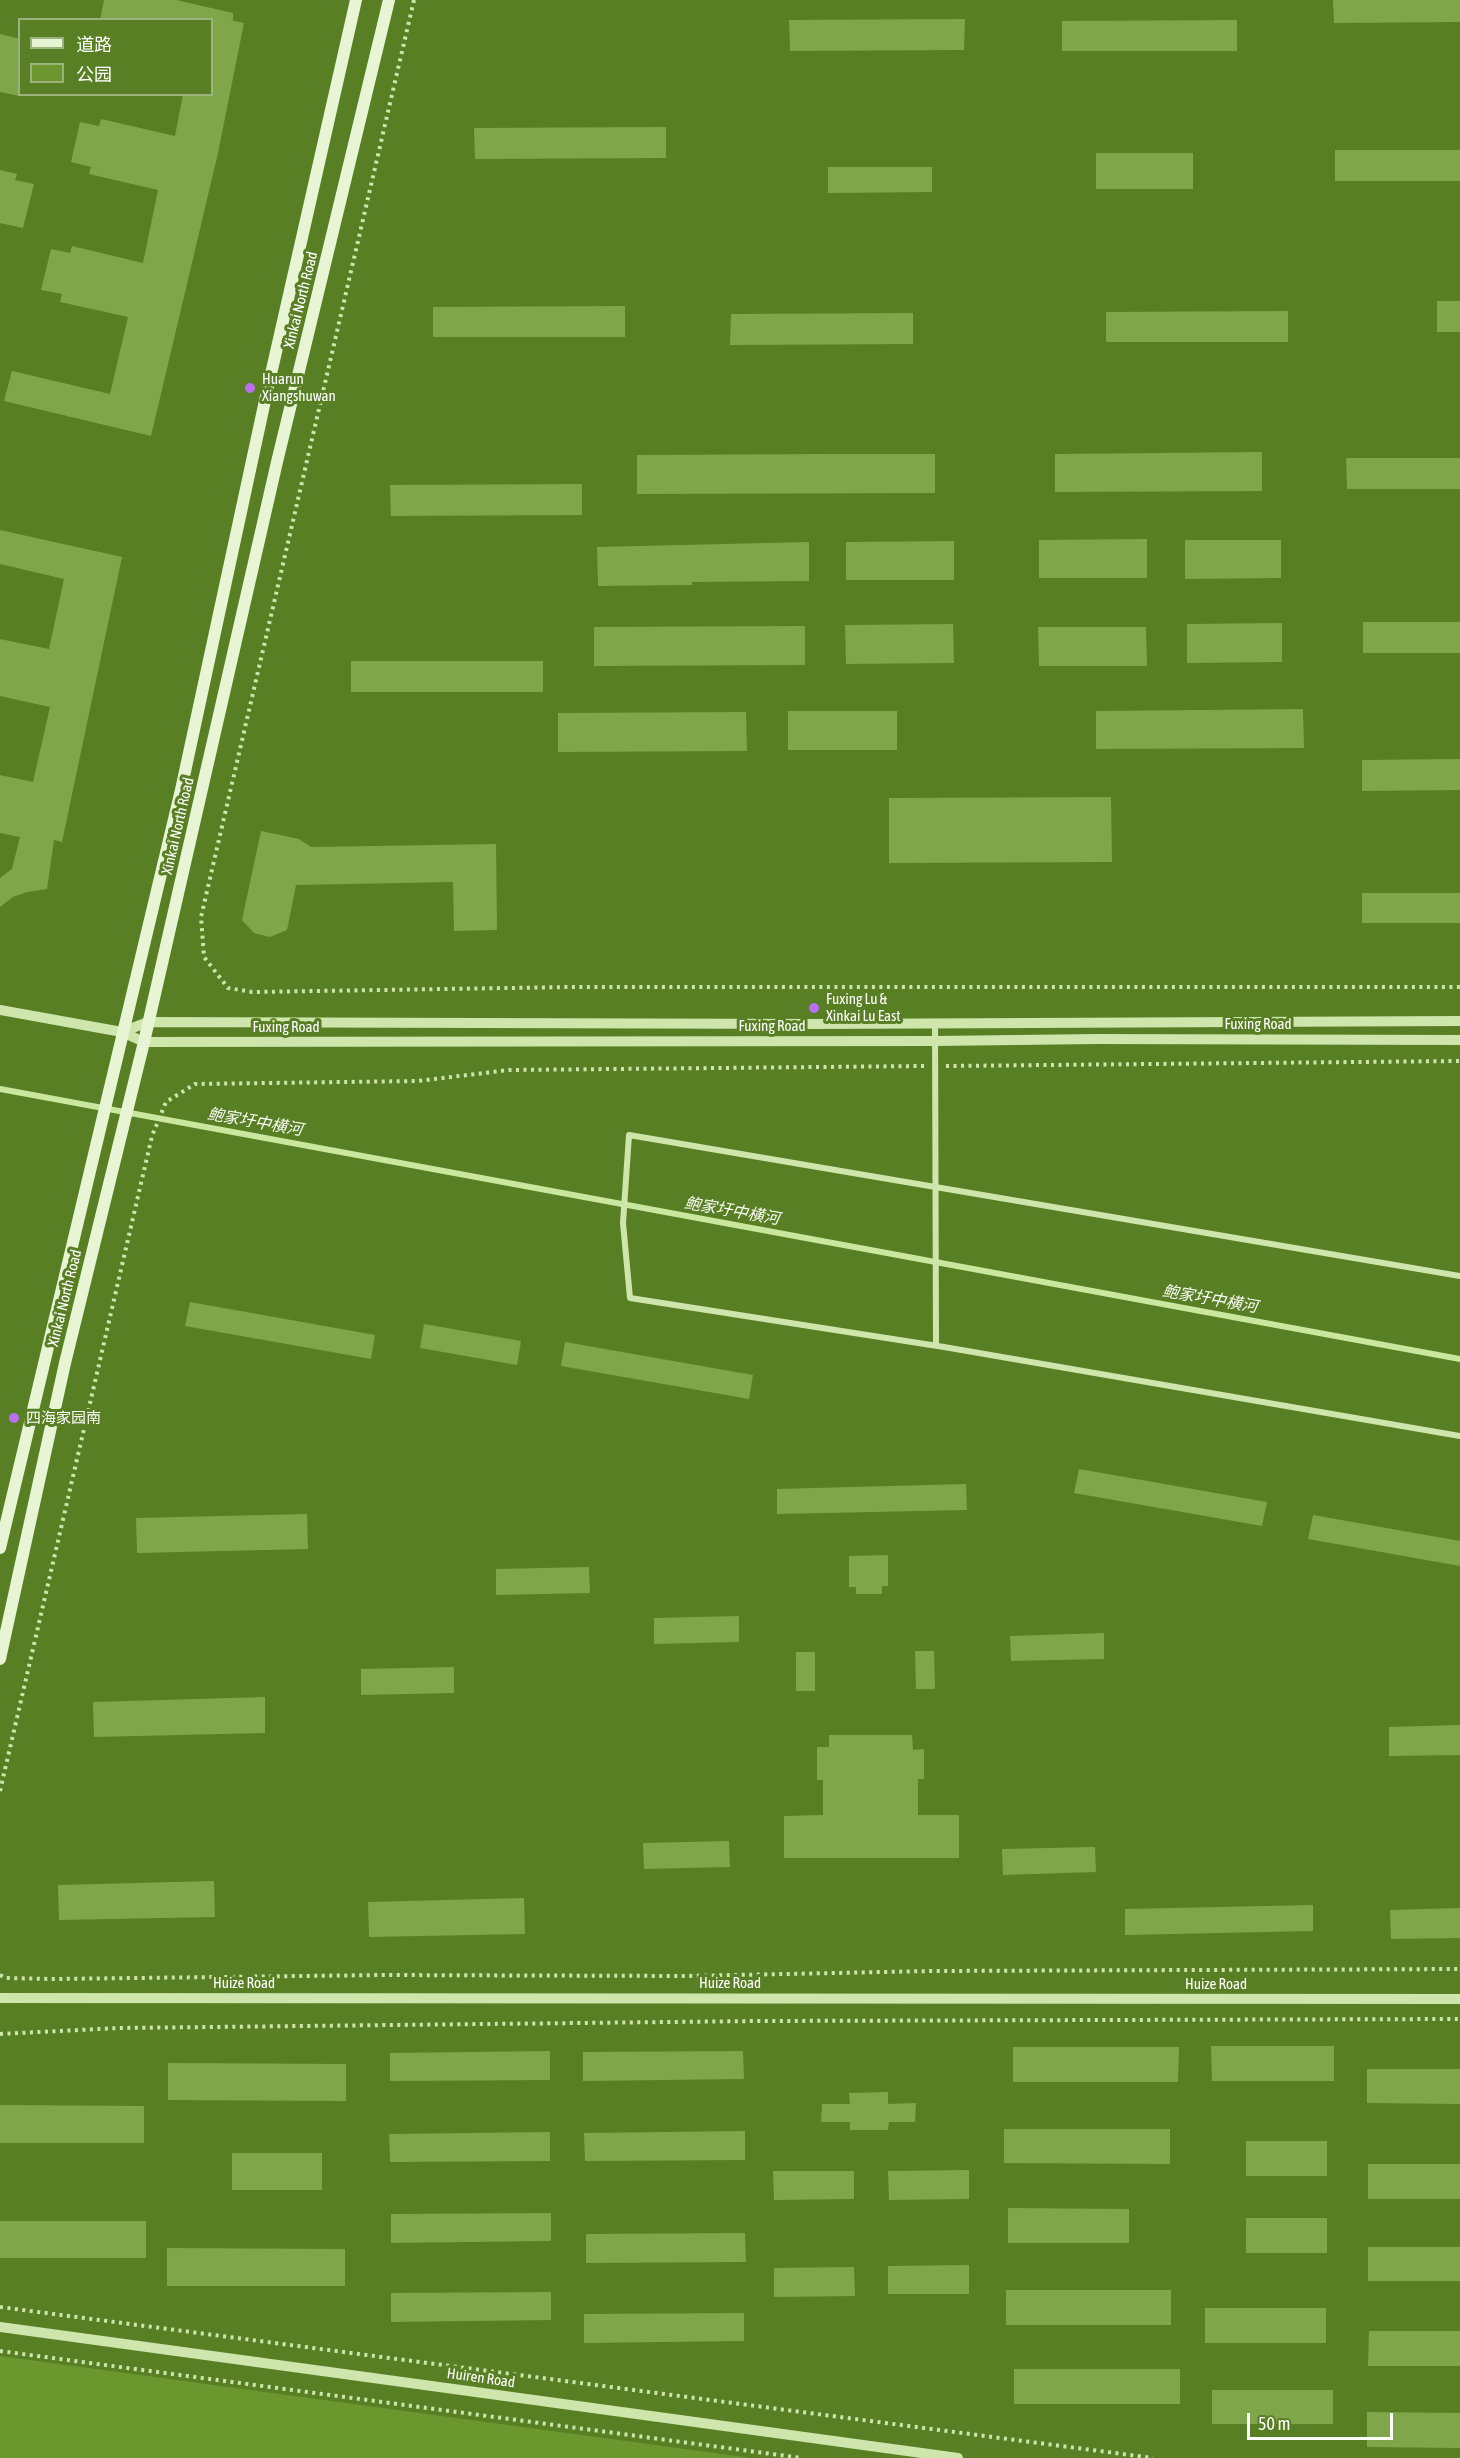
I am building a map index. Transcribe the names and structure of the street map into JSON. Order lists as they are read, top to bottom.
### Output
{
  "streets": {
    "main road": ["Xinkai North Road"],
    "street": ["Fuxing Road", "Huize Road", "Huiren Road"]
  },
  "crossings": [
    ["Xinkai North Road", "Fuxing Road"]
  ],
  "water": ["鲍家圩中横河"],
  "places": ["Huarun Xiangshuwan", "Fuxing Lu & Xinkai Lu East", "四海家园南"],
  "legend": ["道路", "公园"],
  "scale_bar": "50 m"
}
